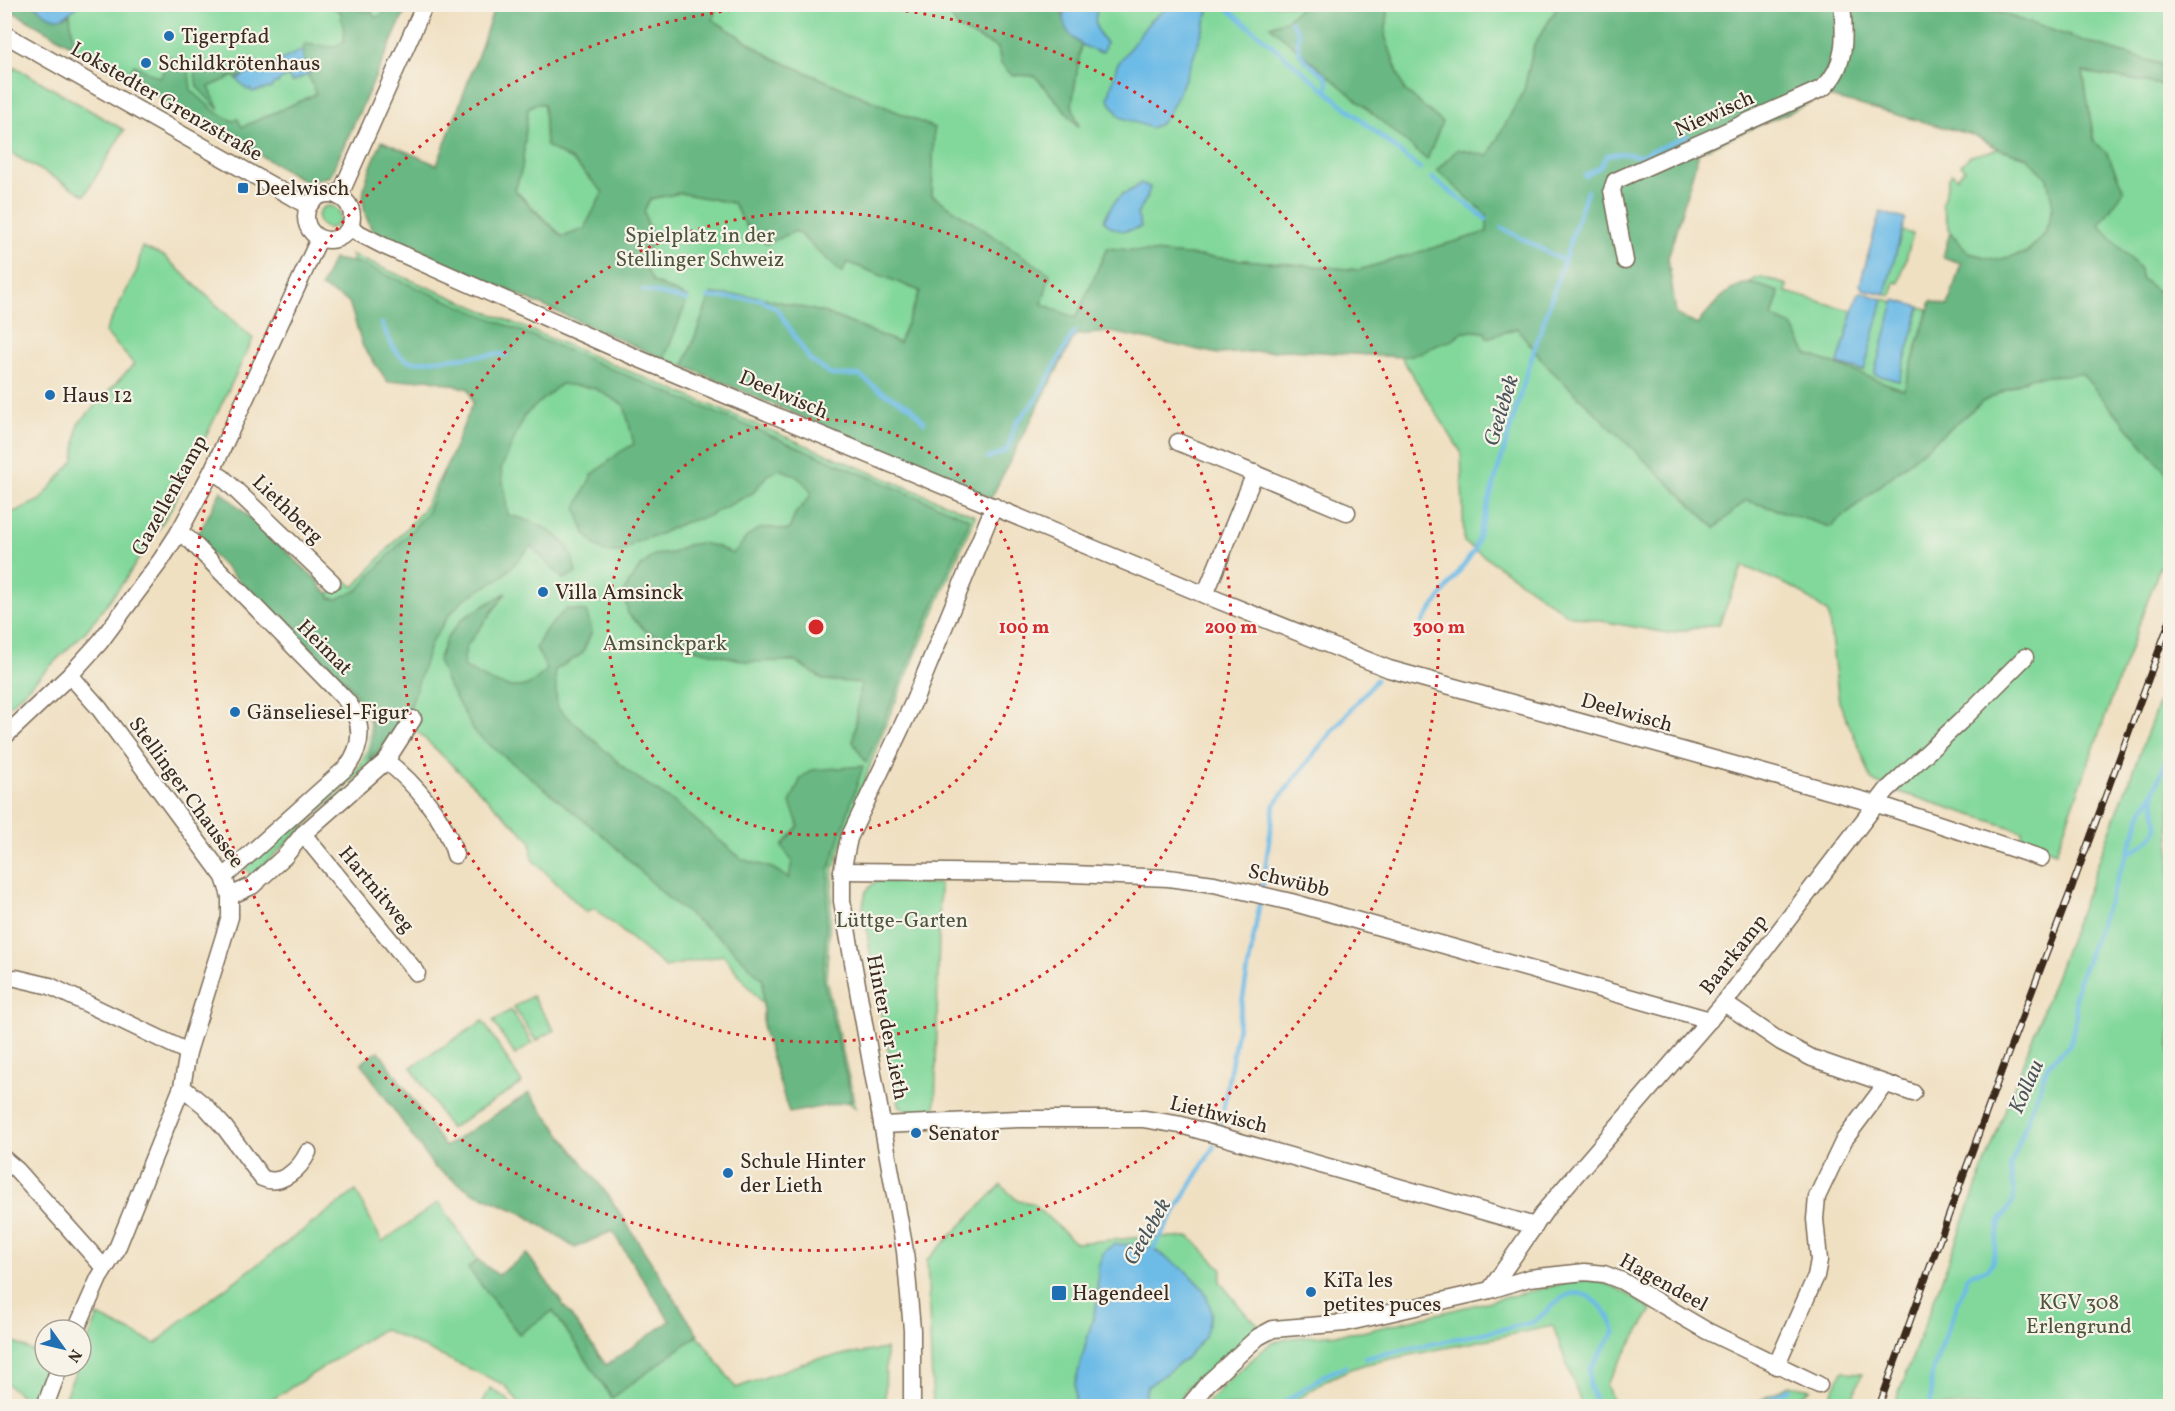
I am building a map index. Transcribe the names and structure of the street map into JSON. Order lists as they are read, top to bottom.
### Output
{
  "streets": {
    "street": [
      "Lokstedter Grenzstraße",
      "Niewisch",
      "Deelwisch",
      "Gazellenkamp",
      "Liethberg",
      "Heimat",
      "Stellinger Chaussee",
      "Schwübb",
      "Hartnitweg",
      "Baarkamp",
      "Hinter der Lieth",
      "Liethwisch",
      "Hagendeel"
    ]
  },
  "crossings": [
    ["Lokstedter Grenzstraße", "Deelwisch"],
    ["Lokstedter Grenzstraße", "Gazellenkamp"],
    ["Deelwisch", "Gazellenkamp"],
    ["Deelwisch", "Baarkamp"],
    ["Deelwisch", "Hinter der Lieth"],
    ["Gazellenkamp", "Liethberg"],
    ["Gazellenkamp", "Heimat"],
    ["Gazellenkamp", "Stellinger Chaussee"],
    ["Heimat", "Stellinger Chaussee"],
    ["Schwübb", "Baarkamp"],
    ["Schwübb", "Hinter der Lieth"],
    ["Baarkamp", "Liethwisch"],
    ["Baarkamp", "Hagendeel"],
    ["Hinter der Lieth", "Liethwisch"]
  ],
  "water": ["Geelebek", "Kollau"],
  "parks": [
    "Spielplatz in der Stellinger Schweiz",
    "Amsinckpark",
    "Lüttge-Garten",
    "KGV 308 Erlengrund"
  ],
  "places": {
    "other": [
      "Tigerpfad",
      "Schildkrötenhaus",
      "Haus 12",
      "Villa Amsinck",
      "Gänseliesel-Figur",
      "Senator",
      "Schule Hinter der Lieth",
      "KiTa les petites puces"
    ],
    "transit": ["Deelwisch", "Hagendeel"]
  },
  "north": "bottom right",
  "rings": ["100 m", "200 m", "300 m"]
}
